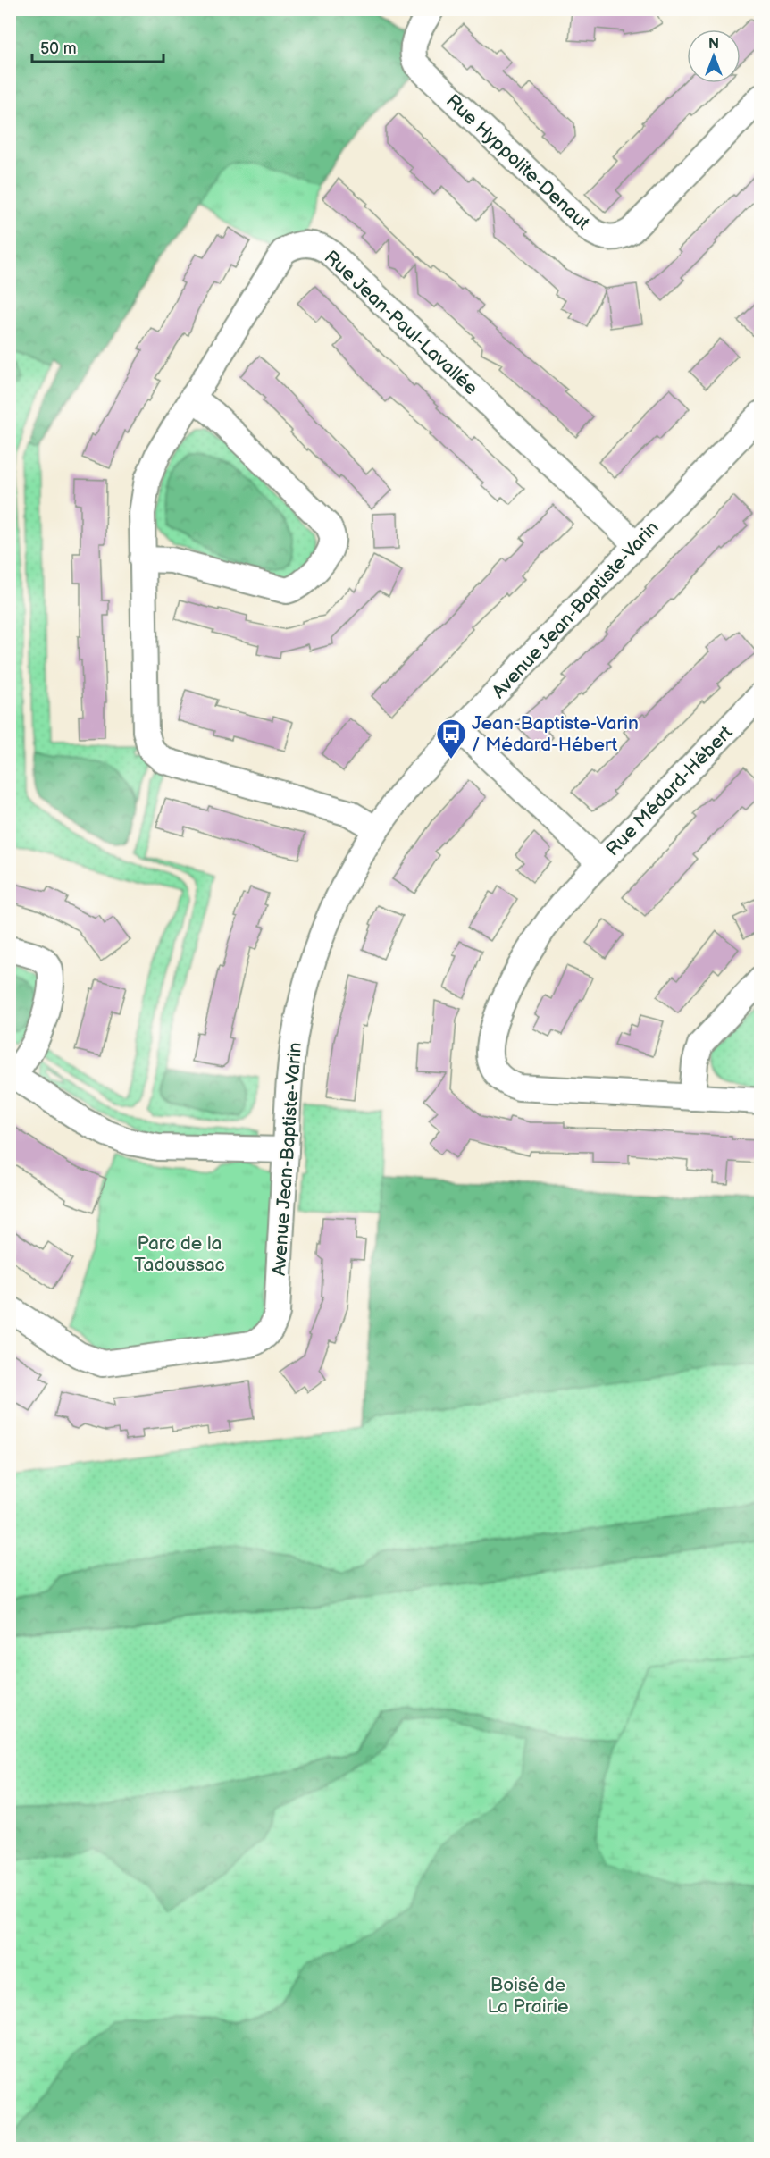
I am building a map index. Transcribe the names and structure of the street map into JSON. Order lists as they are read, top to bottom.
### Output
{
  "streets": {
    "street": [
      "Rue Hyppolite-Denaut",
      "Rue Jean-Paul-Lavallée",
      "Avenue Jean-Baptiste-Varin",
      "Rue Médard-Hébert"
    ]
  },
  "crossings": [
    ["Rue Jean-Paul-Lavallée", "Avenue Jean-Baptiste-Varin"],
    ["Avenue Jean-Baptiste-Varin", "Rue Médard-Hébert"]
  ],
  "parks": ["Parc de la Tadoussac", "Boisé de La Prairie"],
  "places": {
    "bus stop": ["Jean-Baptiste-Varin / Médard-Hébert"]
  },
  "scale_bar": "50 m",
  "north": "top"
}
